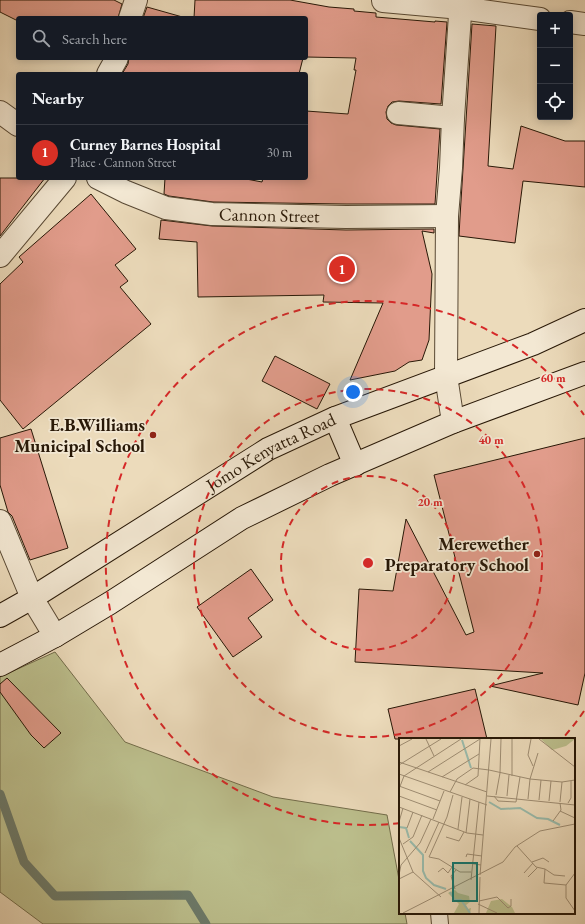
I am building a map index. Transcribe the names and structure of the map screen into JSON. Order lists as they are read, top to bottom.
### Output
{
  "streets": {
    "main road": ["Cannon Street", "Jomo Kenyatta Road"]
  },
  "places": ["E.B.Williams Municipal School", "Merewether Preparatory School"],
  "page": {
    "map_buttons": ["+", "−"],
    "search": "Search here",
    "heading": "Nearby",
    "list": [
      {
        "mark": "1",
        "name": "Curney Barnes Hospital",
        "note": "Place · Cannon Street",
        "value": "30 m"
      }
    ],
    "pins": "1"
  },
  "rings": ["60 m", "40 m", "20 m"]
}
